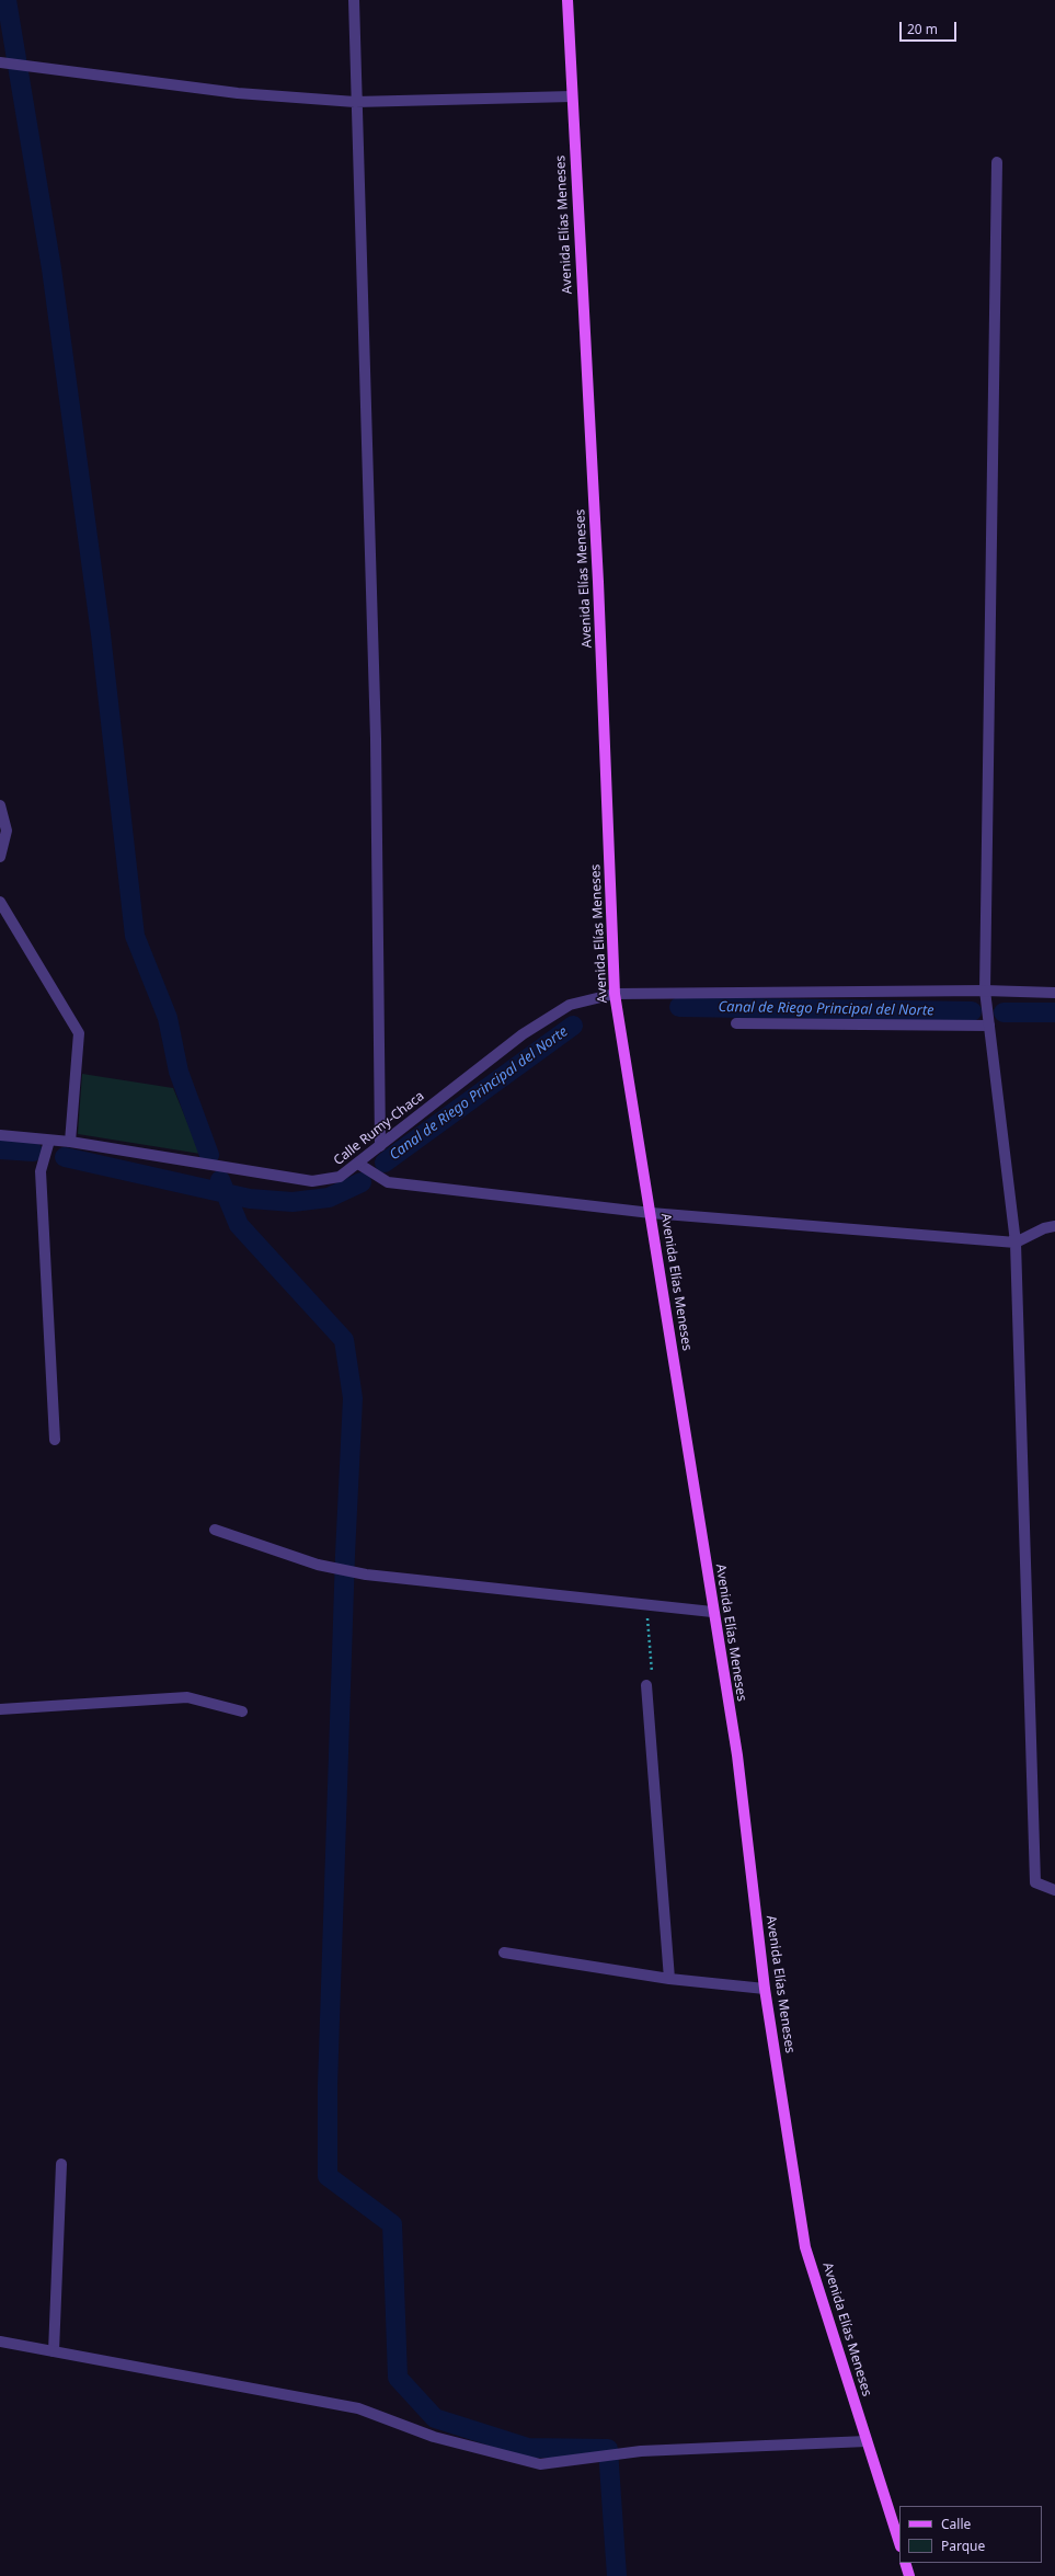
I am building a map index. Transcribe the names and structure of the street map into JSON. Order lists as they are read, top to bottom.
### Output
{
  "streets": {
    "main road": ["Avenida Elías Meneses"],
    "street": ["Calle Rumy-Chaca"]
  },
  "crossings": [
    ["Avenida Elías Meneses", "Calle Rumy-Chaca"]
  ],
  "water": ["Canal de Riego Principal del Norte"],
  "legend": ["Calle", "Parque"],
  "scale_bar": "20 m"
}
